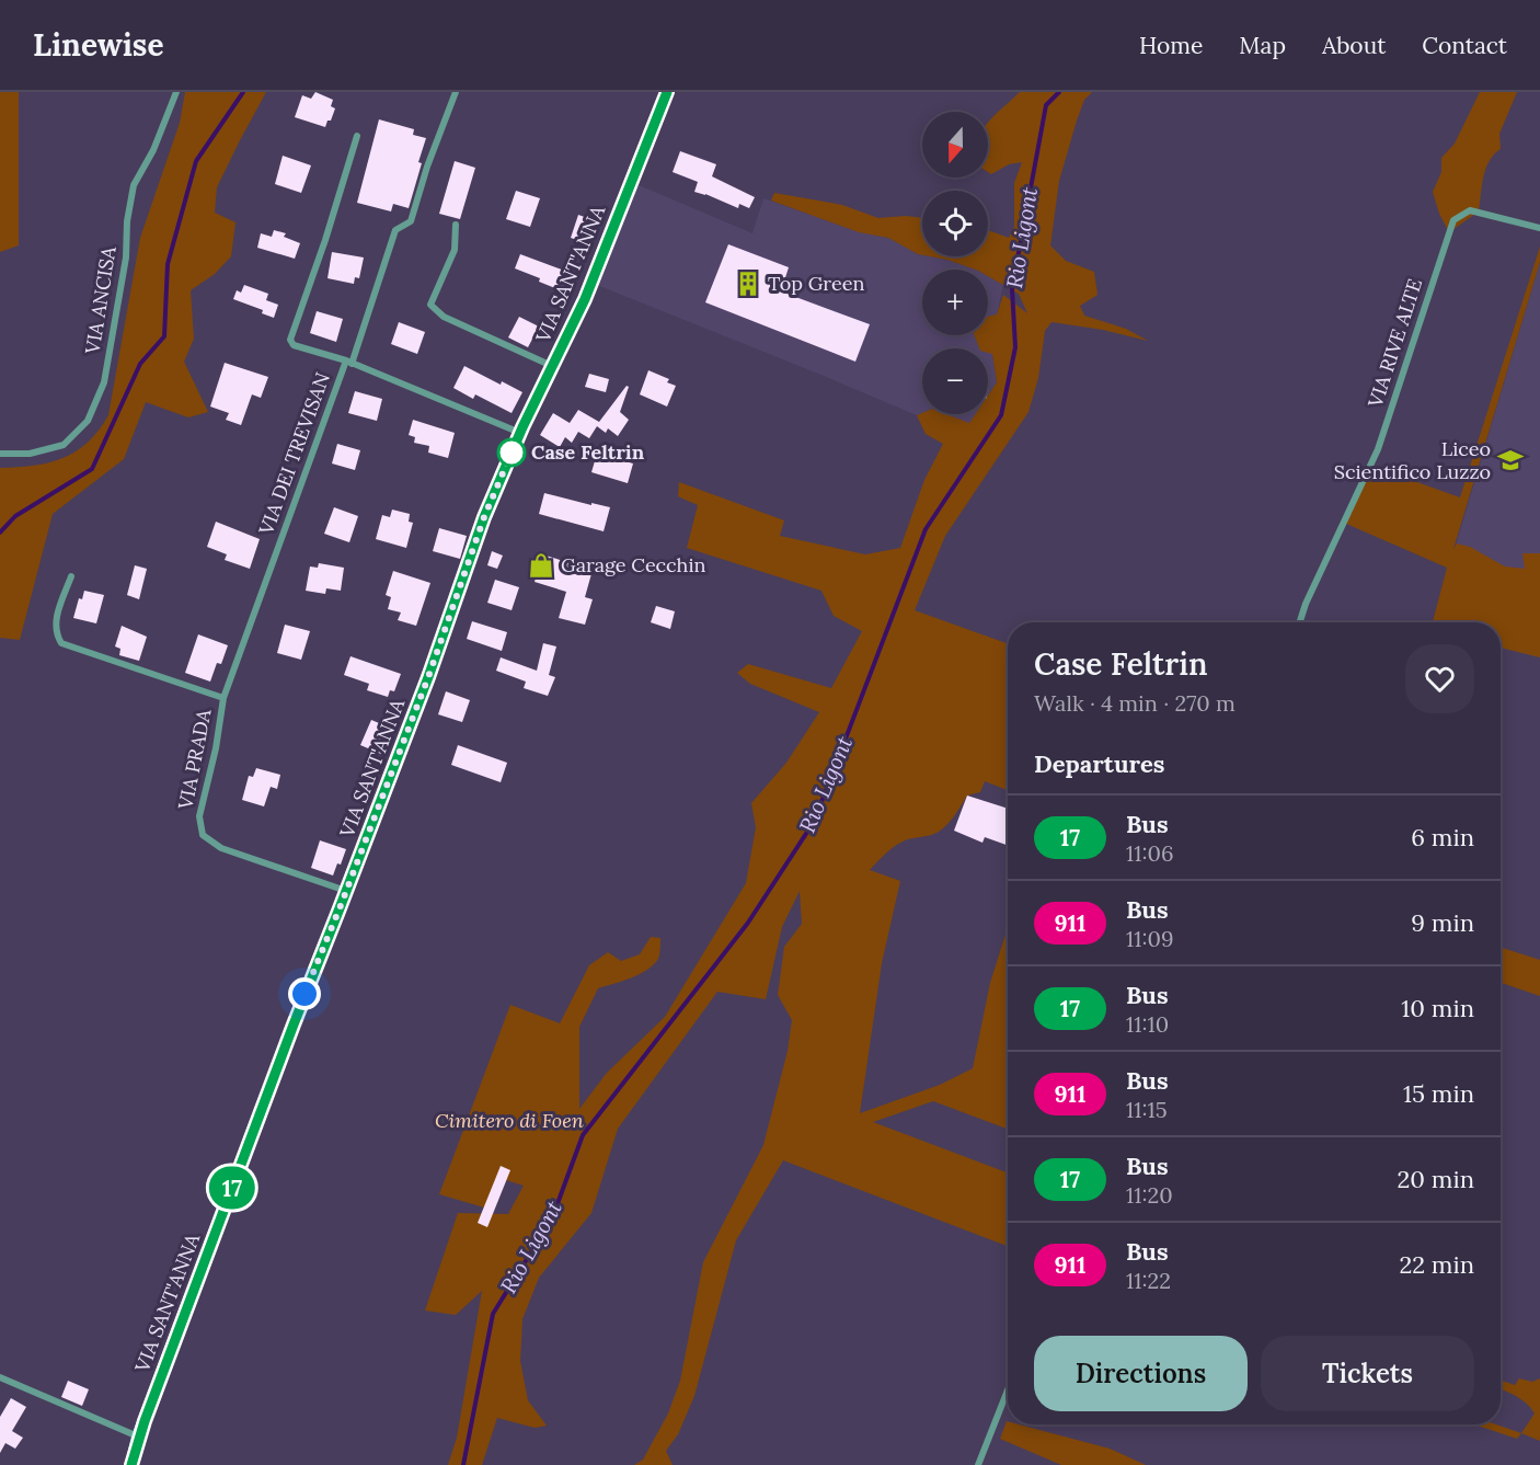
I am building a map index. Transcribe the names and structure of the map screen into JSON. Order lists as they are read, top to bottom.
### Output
{
  "streets": {
    "main road": ["VIA SANT'ANNA"],
    "street": [
      "VIA ANCISA",
      "VIA RIVE ALTE",
      "VIA DEI TREVISAN",
      "VIA PRADA"
    ]
  },
  "crossings": [
    ["VIA SANT'ANNA", "VIA DEI TREVISAN"],
    ["VIA SANT'ANNA", "VIA PRADA"],
    ["VIA DEI TREVISAN", "VIA PRADA"]
  ],
  "water": ["Rio Ligont"],
  "parks": ["Cimitero di Foen"],
  "places": {
    "building": ["Top Green"],
    "other": ["Case Feltrin"],
    "school or university": ["Liceo Scientifico Luzzo"],
    "shop": ["Garage Cecchin"]
  },
  "lines": ["bus line 17"],
  "north": "bottom",
  "page": {
    "header": "Linewise",
    "nav": [
      "Home",
      "Map",
      "About",
      "Contact"
    ],
    "on_map": "17",
    "map_buttons": ["+", "−"],
    "heading": [
      ["Case Feltrin", "Walk · 4 min · 270 m"],
      "Departures"
    ],
    "list": [
      {
        "mark": "17",
        "name": "Bus",
        "note": "11:06",
        "value": "6 min"
      },
      {
        "mark": "911",
        "name": "Bus",
        "note": "11:09",
        "value": "9 min"
      },
      {
        "mark": "17",
        "name": "Bus",
        "note": "11:10",
        "value": "10 min"
      },
      {
        "mark": "911",
        "name": "Bus",
        "note": "11:15",
        "value": "15 min"
      },
      {
        "mark": "17",
        "name": "Bus",
        "note": "11:20",
        "value": "20 min"
      },
      {
        "mark": "911",
        "name": "Bus",
        "note": "11:22",
        "value": "22 min"
      }
    ],
    "buttons": ["Directions", "Tickets"]
  }
}
